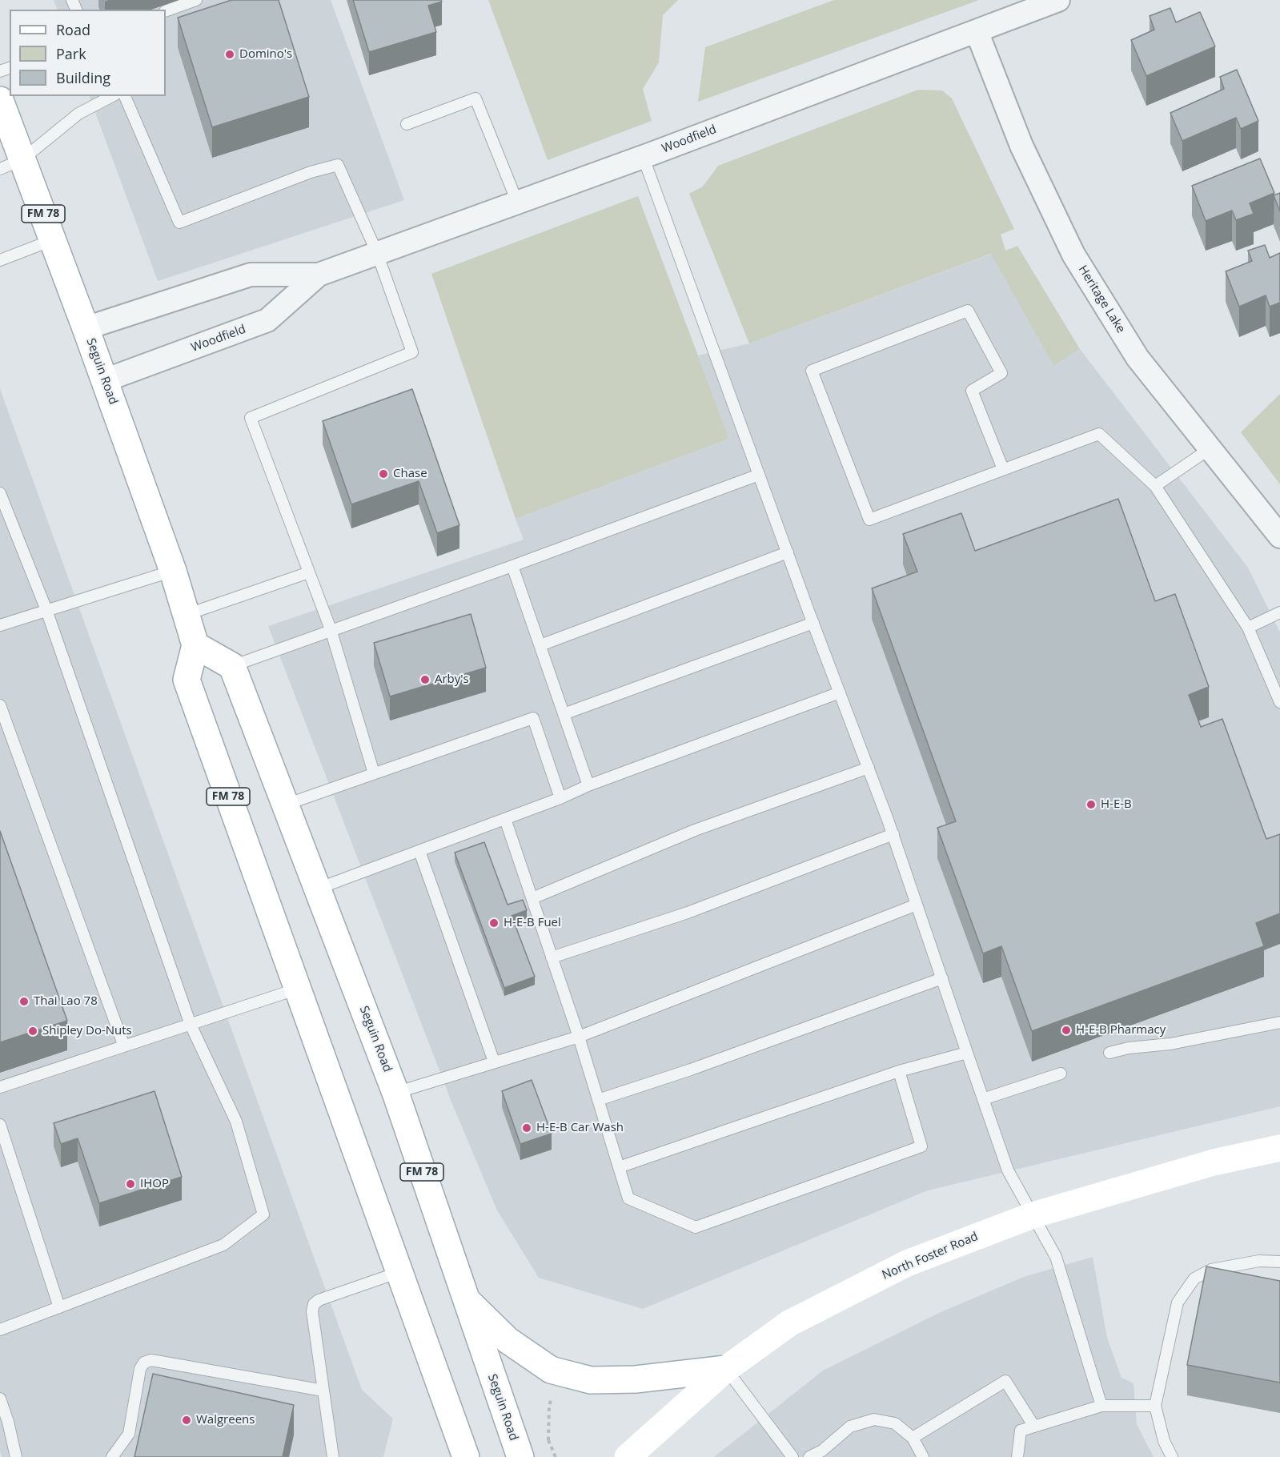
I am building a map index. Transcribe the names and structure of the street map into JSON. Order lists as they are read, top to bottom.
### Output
{
  "streets": {
    "main road": ["FM 78", "Seguin Road", "North Foster Road"],
    "street": ["Woodfield", "Heritage Lake"]
  },
  "crossings": [
    ["Woodfield", "Heritage Lake"],
    ["Woodfield", "Seguin Road"],
    ["FM 78", "Seguin Road"]
  ],
  "places": [
    "Domino's",
    "Chase",
    "Arby's",
    "H-E-B",
    "H-E-B Fuel",
    "Thai Lao 78",
    "H-E-B Pharmacy",
    "Shipley Do-Nuts",
    "H-E-B Car Wash",
    "IHOP",
    "Walgreens"
  ],
  "legend": ["Road", "Park", "Building"]
}
